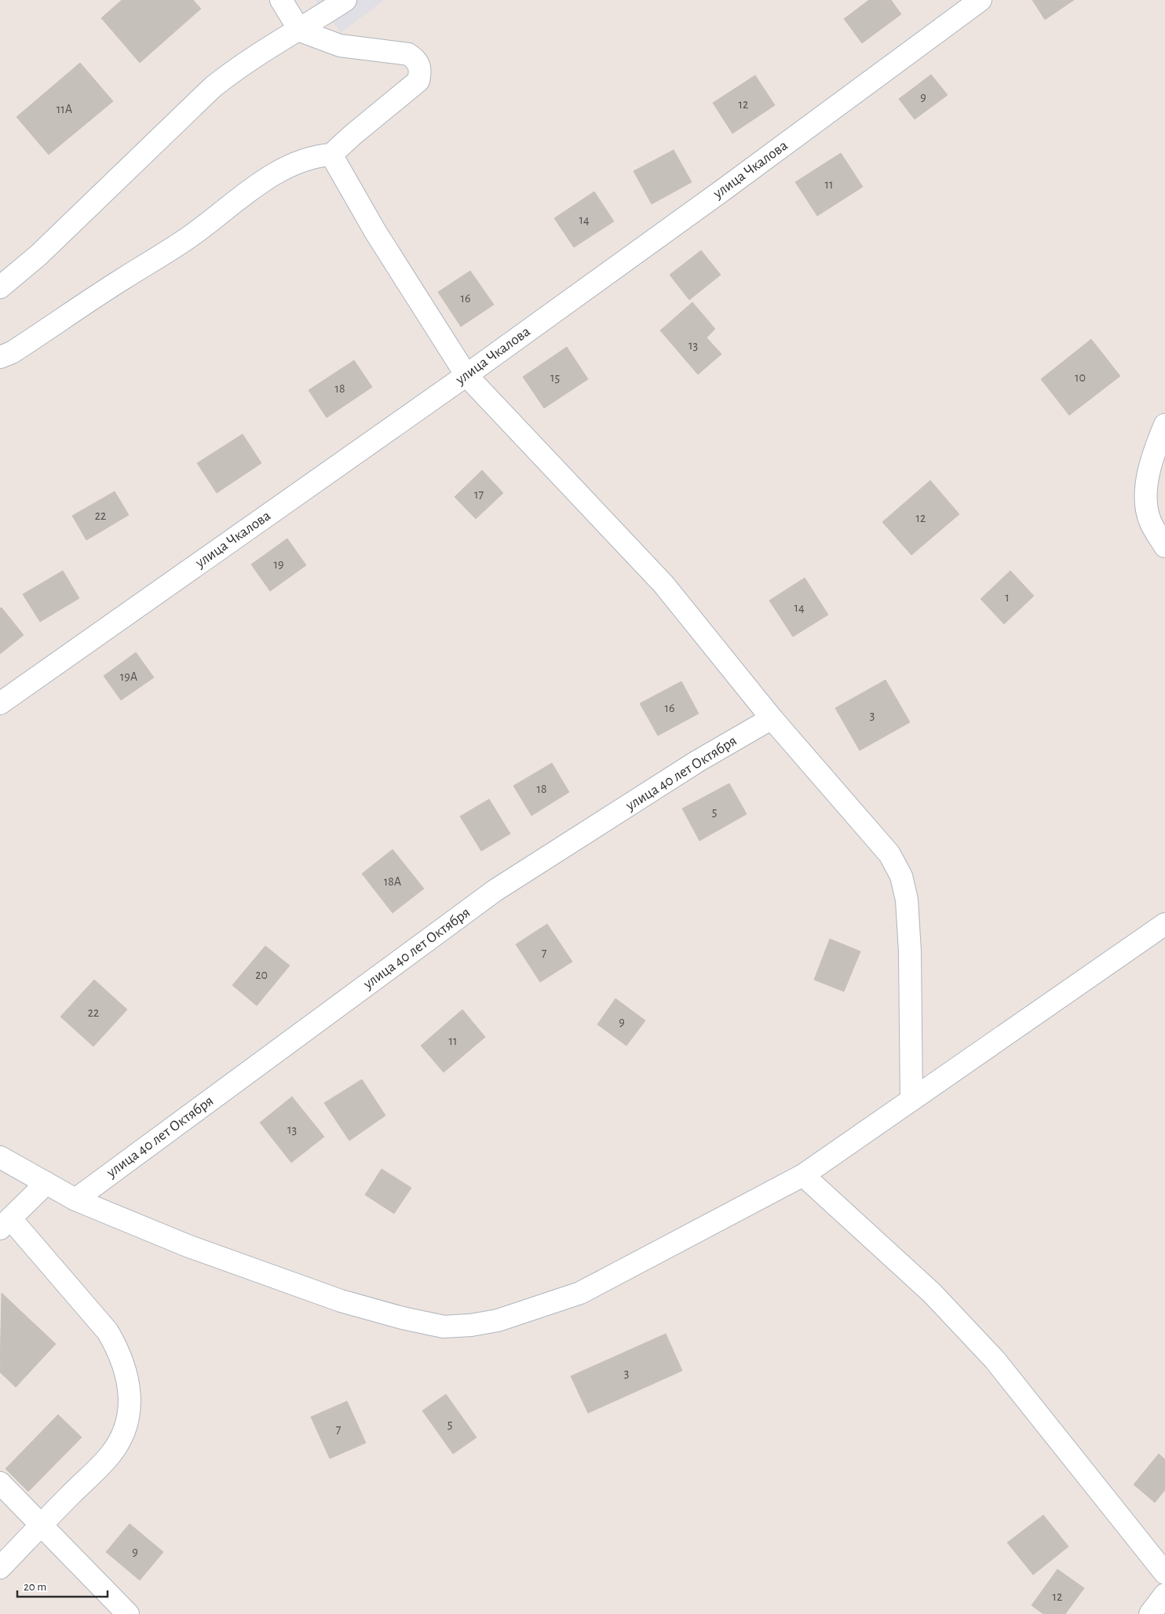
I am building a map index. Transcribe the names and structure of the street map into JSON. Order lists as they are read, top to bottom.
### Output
{
  "streets": {
    "street": ["улица Чкалова", "улица 40 лет Октября"]
  },
  "house_numbers": [
    "9",
    "12",
    "11А",
    "11",
    "14",
    "16",
    "13",
    "15",
    "10",
    "18",
    "17",
    "22",
    "12",
    "19",
    "1",
    "14",
    "19А",
    "16",
    "3",
    "18",
    "5",
    "18А",
    "7",
    "20",
    "22",
    "9",
    "11",
    "13",
    "3",
    "5",
    "7",
    "9",
    "12"
  ],
  "scale_bar": "20 m"
}
